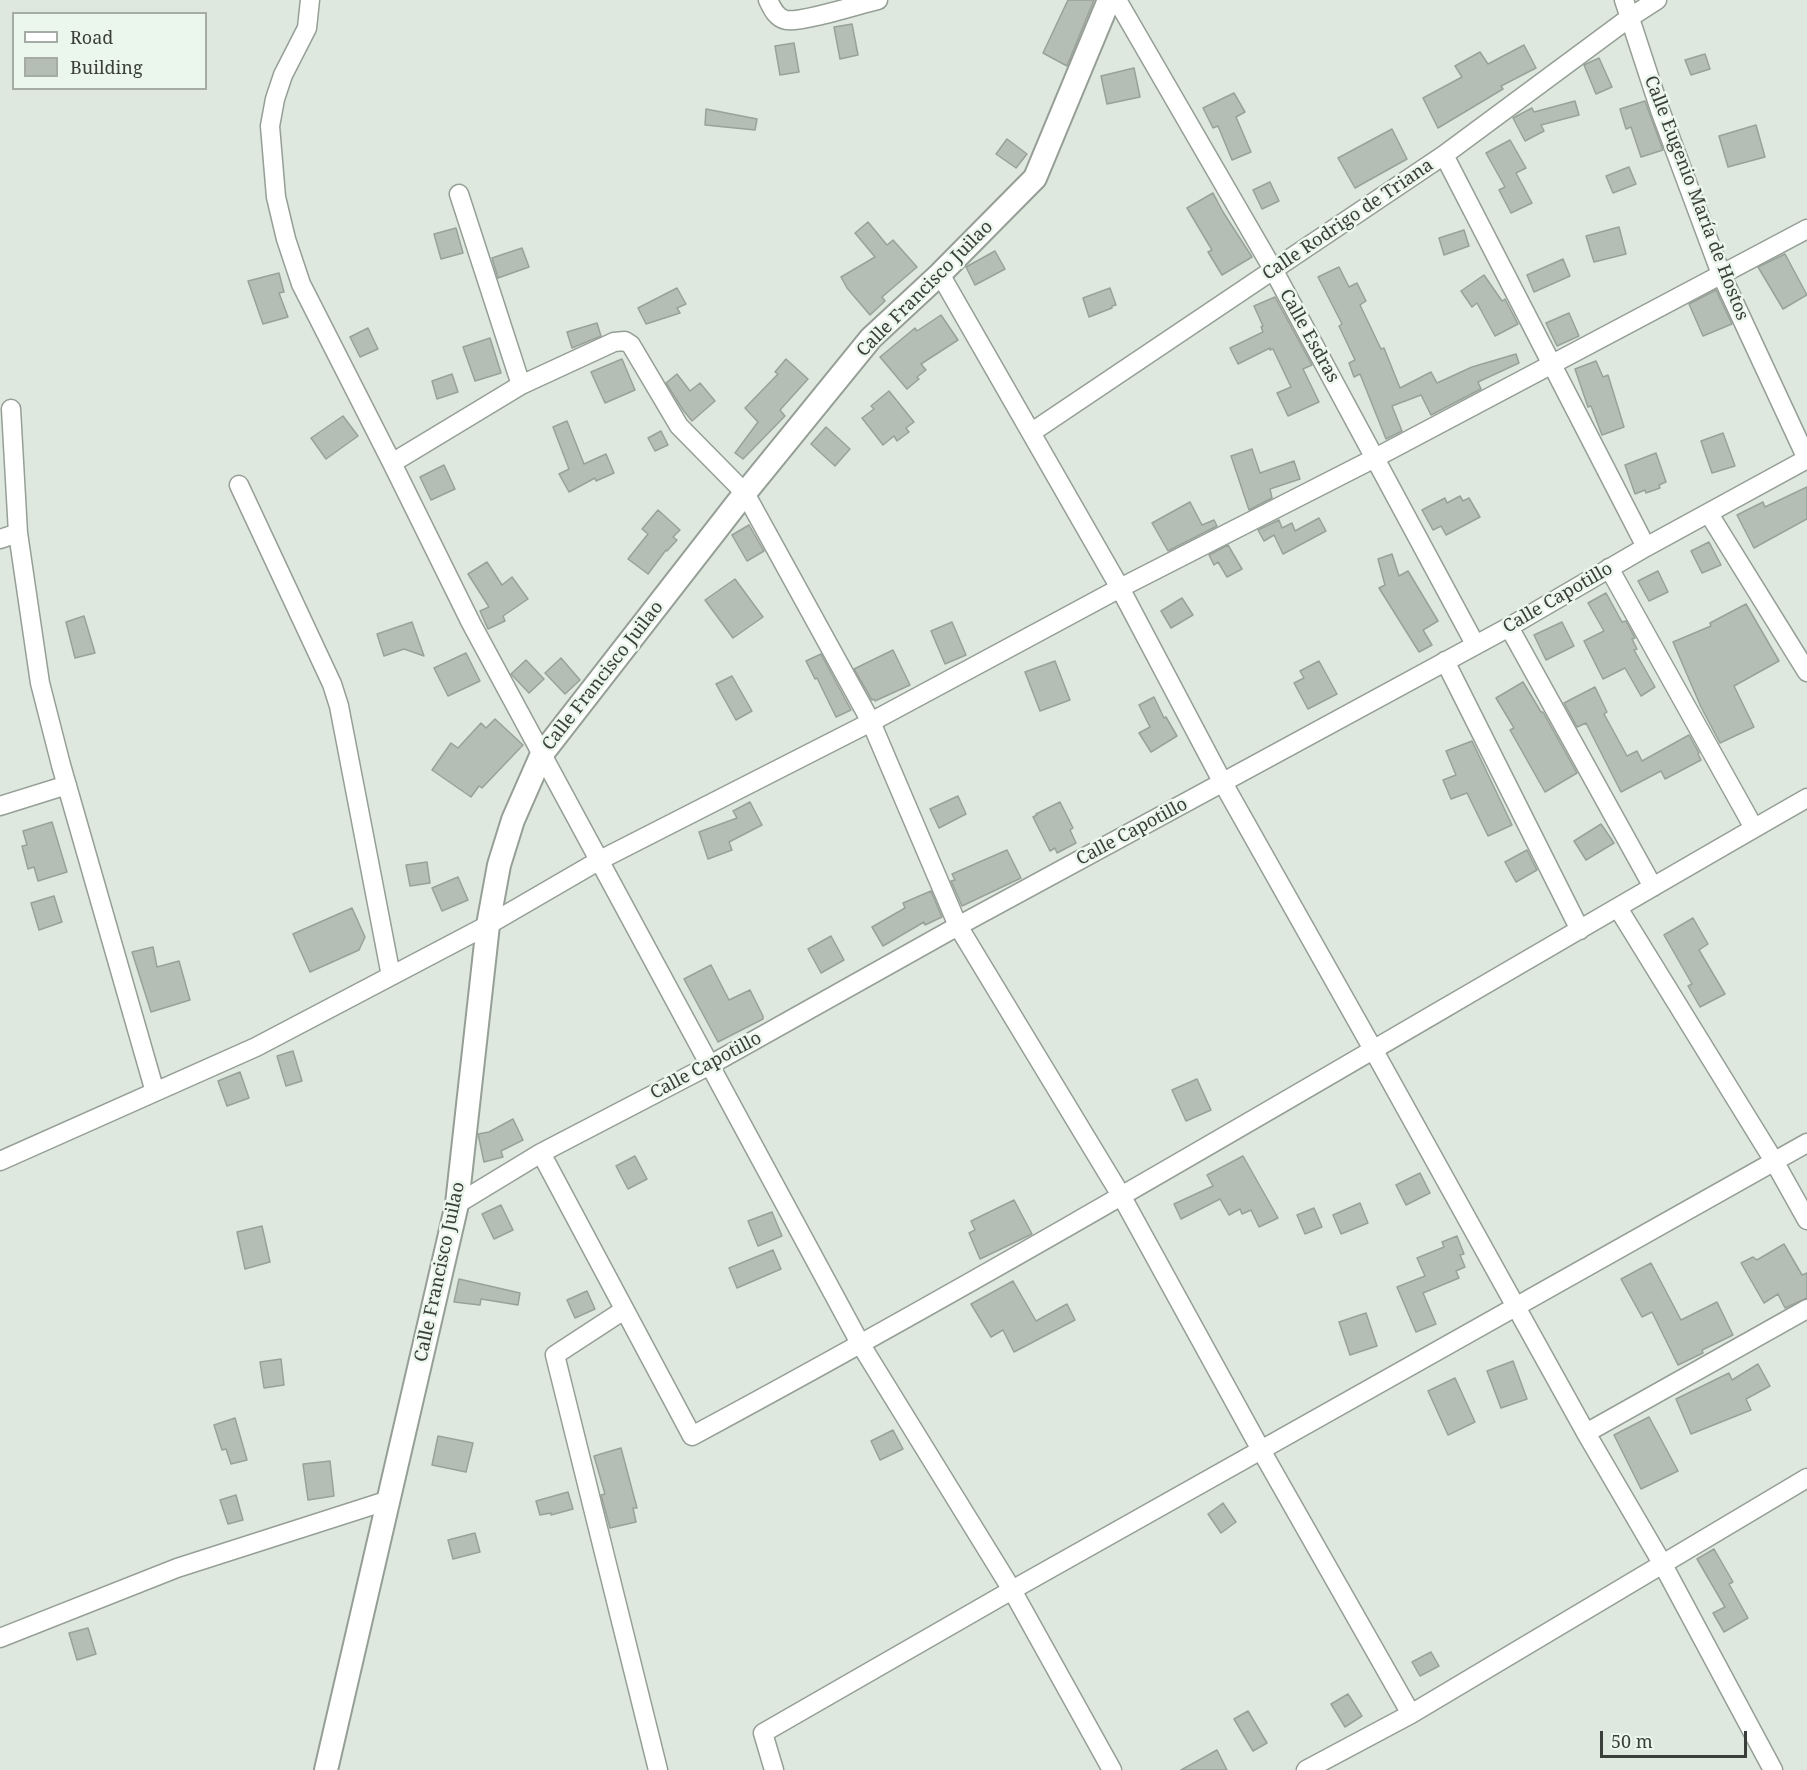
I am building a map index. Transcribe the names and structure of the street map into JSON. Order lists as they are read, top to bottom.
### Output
{
  "streets": {
    "street": [
      "Calle Eugenio María de Hostos",
      "Calle Rodrigo de Triana",
      "Calle Francisco Juilao",
      "Calle Esdras",
      "Calle Capotillo"
    ]
  },
  "crossings": [
    ["Calle Eugenio María de Hostos", "Calle Rodrigo de Triana"],
    ["Calle Eugenio María de Hostos", "Calle Capotillo"],
    ["Calle Rodrigo de Triana", "Calle Esdras"],
    ["Calle Francisco Juilao", "Calle Capotillo"],
    ["Calle Esdras", "Calle Capotillo"]
  ],
  "legend": ["Road", "Building"],
  "scale_bar": "50 m"
}
